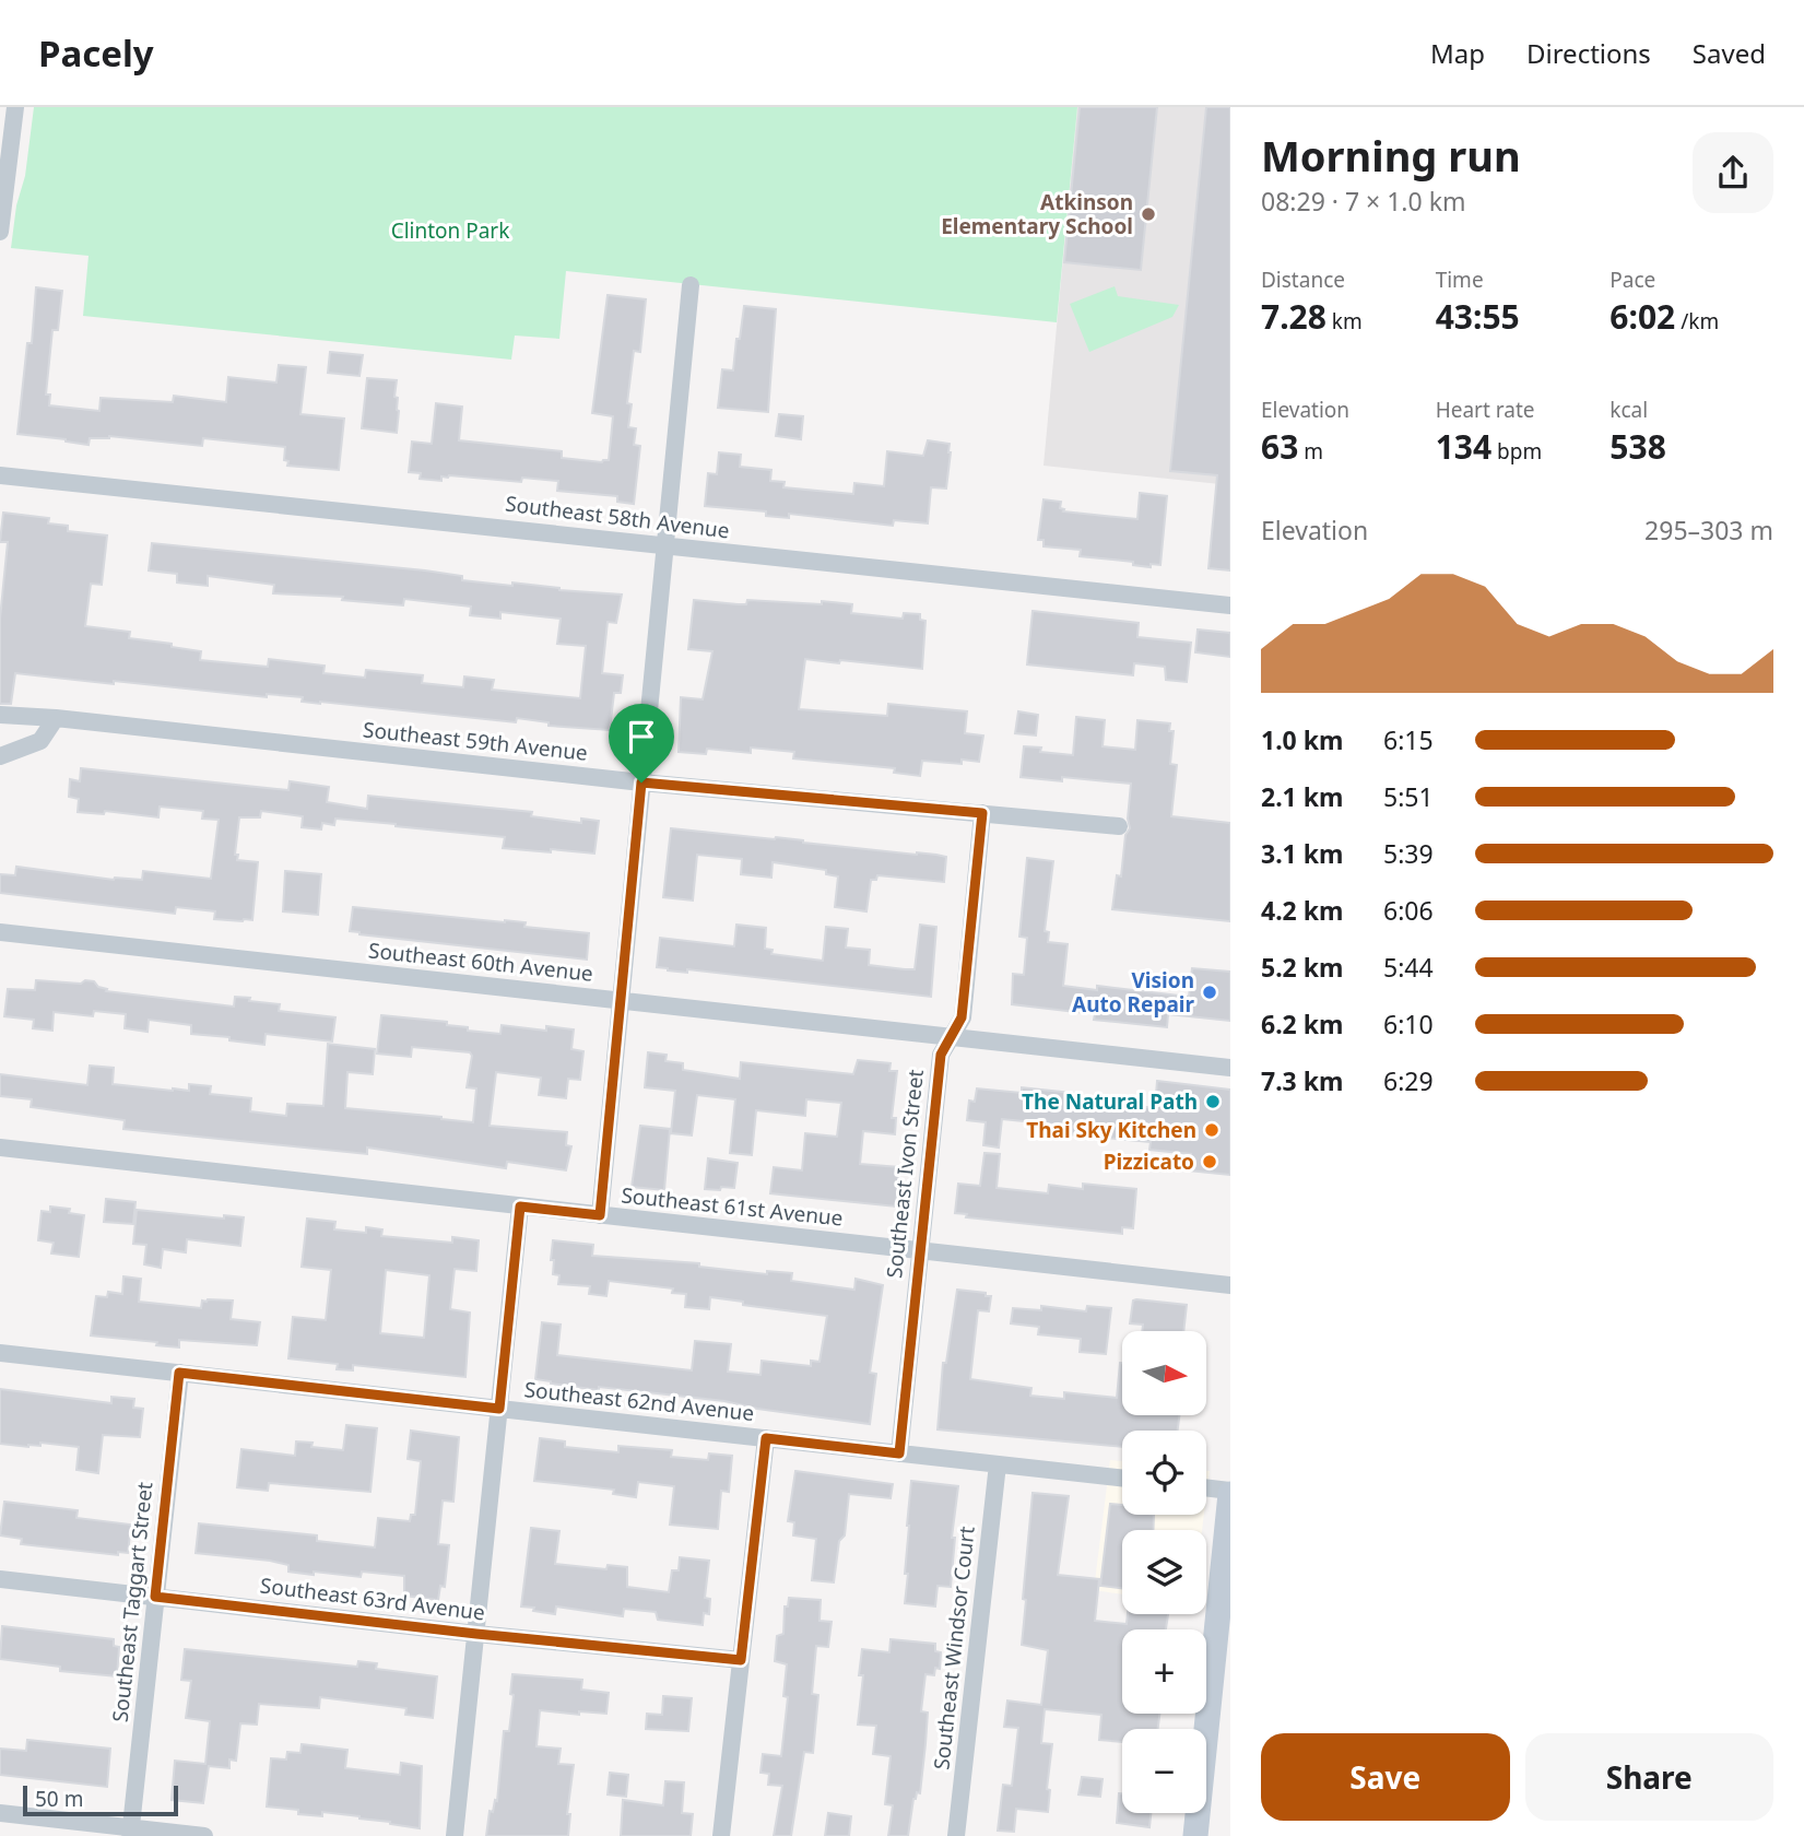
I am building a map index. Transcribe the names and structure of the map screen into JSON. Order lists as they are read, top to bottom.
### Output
{
  "streets": {
    "street": [
      "Southeast 58th Avenue",
      "Southeast 59th Avenue",
      "Southeast 60th Avenue",
      "Southeast Ivon Street",
      "Southeast 61st Avenue",
      "Southeast 62nd Avenue",
      "Southeast 63rd Avenue",
      "Southeast Taggart Street",
      "Southeast Windsor Court"
    ]
  },
  "crossings": [
    ["Southeast 59th Avenue", "Southeast Ivon Street"],
    ["Southeast 60th Avenue", "Southeast Ivon Street"],
    ["Southeast Ivon Street", "Southeast 61st Avenue"],
    ["Southeast Ivon Street", "Southeast 62nd Avenue"],
    ["Southeast 62nd Avenue", "Southeast Taggart Street"],
    ["Southeast 62nd Avenue", "Southeast Windsor Court"],
    ["Southeast 63rd Avenue", "Southeast Taggart Street"]
  ],
  "parks": ["Clinton Park"],
  "places": [
    "Atkinson Elementary School",
    "Vision Auto Repair",
    "The Natural Path",
    "Thai Sky Kitchen",
    "Pizzicato"
  ],
  "scale_bar": "50 m",
  "north": "right",
  "page": {
    "header": "Pacely",
    "nav": ["Map", "Directions", "Saved"],
    "heading": ["Morning run", "08:29 · 7 × 1.0 km"],
    "stats": [
      ["Distance", "7.28 km"],
      ["Time", "43:55"],
      ["Pace", "6:02 /km"],
      ["Elevation", "63 m"],
      ["Heart rate", "134 bpm"],
      ["kcal", "538"]
    ],
    "chart": ["Elevation", "295–303 m"],
    "list": [
      {
        "name": "1.0 km",
        "note": "6:15"
      },
      {
        "name": "2.1 km",
        "note": "5:51"
      },
      {
        "name": "3.1 km",
        "note": "5:39"
      },
      {
        "name": "4.2 km",
        "note": "6:06"
      },
      {
        "name": "5.2 km",
        "note": "5:44"
      },
      {
        "name": "6.2 km",
        "note": "6:10"
      },
      {
        "name": "7.3 km",
        "note": "6:29"
      }
    ],
    "map_buttons": ["+", "−"],
    "buttons": ["Save", "Share"],
    "scale": "50 m"
  }
}
